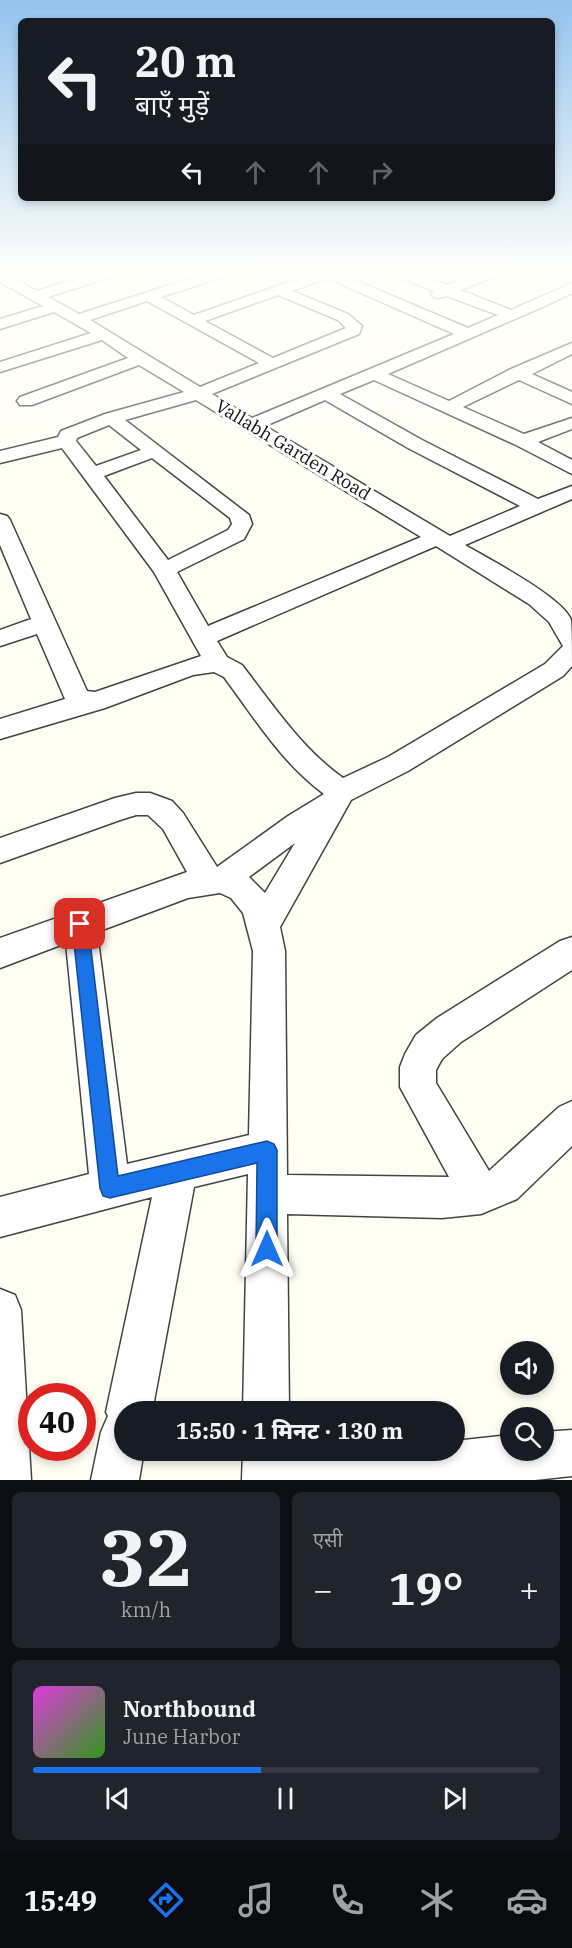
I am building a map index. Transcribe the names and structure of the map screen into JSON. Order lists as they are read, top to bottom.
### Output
{
  "streets": {
    "street": ["Vallabh Garden Road"]
  },
  "page": {
    "turn": ["20 m", "बाएँ मुड़ें"],
    "limit": "40",
    "trip": "15:50 · 1 मिनट · 130 m",
    "tile": [
      ["32", "km/h"],
      "एसी"
    ],
    "heat": ["−", "19°", "+"],
    "song": ["Northbound", "June Harbor"],
    "tabs": "15:49"
  }
}
